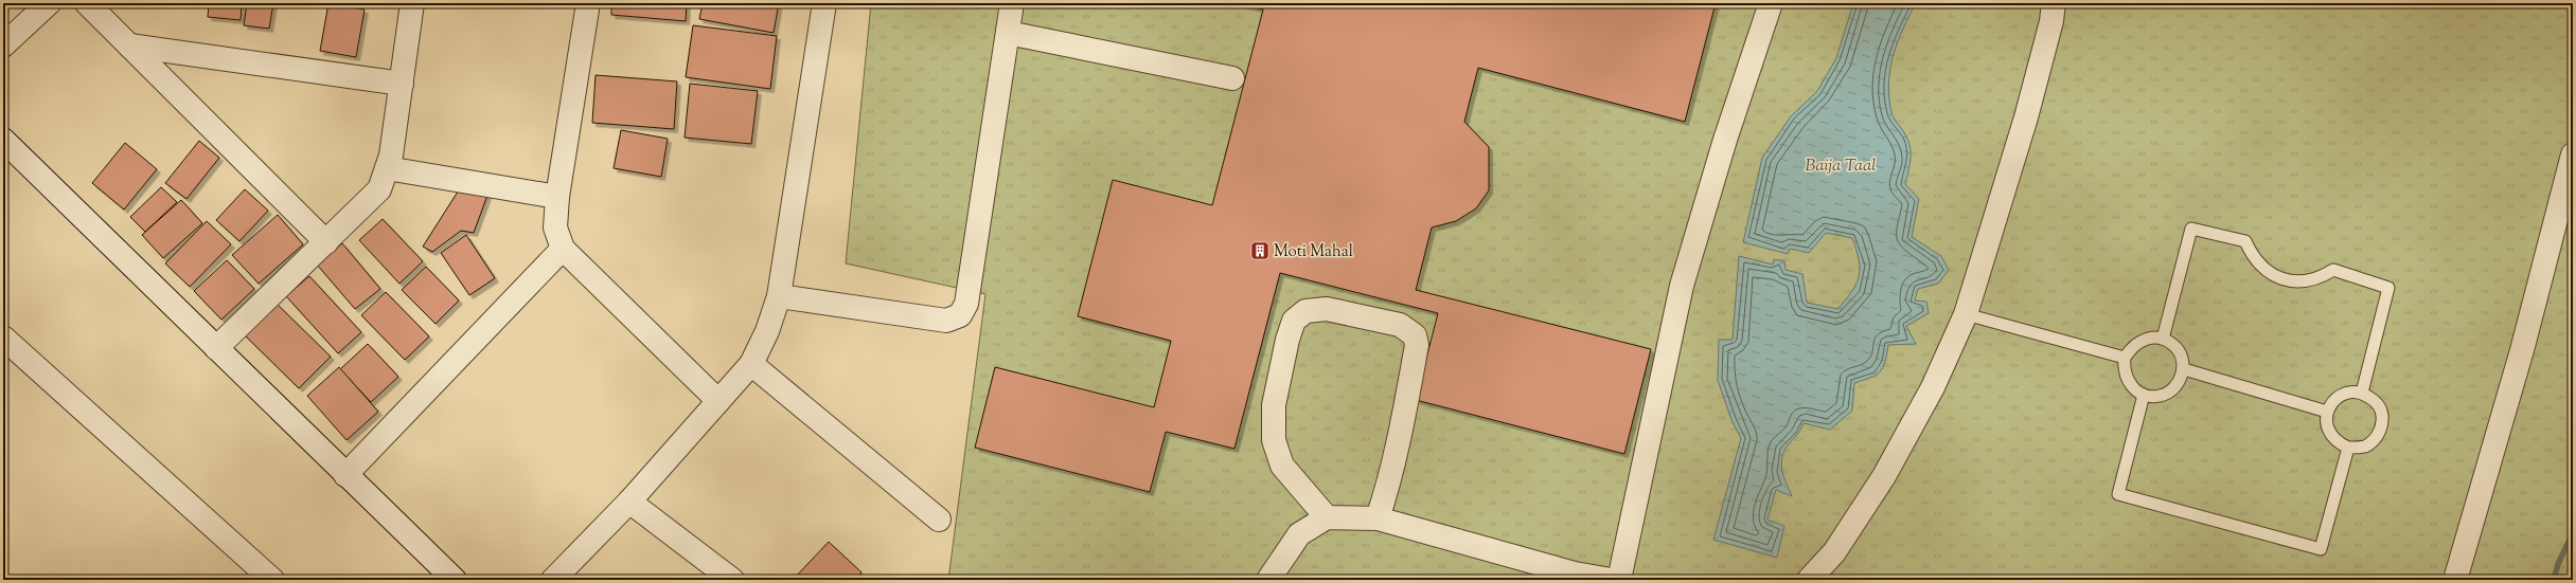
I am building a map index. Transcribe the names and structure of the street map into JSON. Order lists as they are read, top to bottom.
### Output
{
  "water": ["Baija Taal"],
  "places": {
    "building": ["Moti Mahal"]
  }
}
